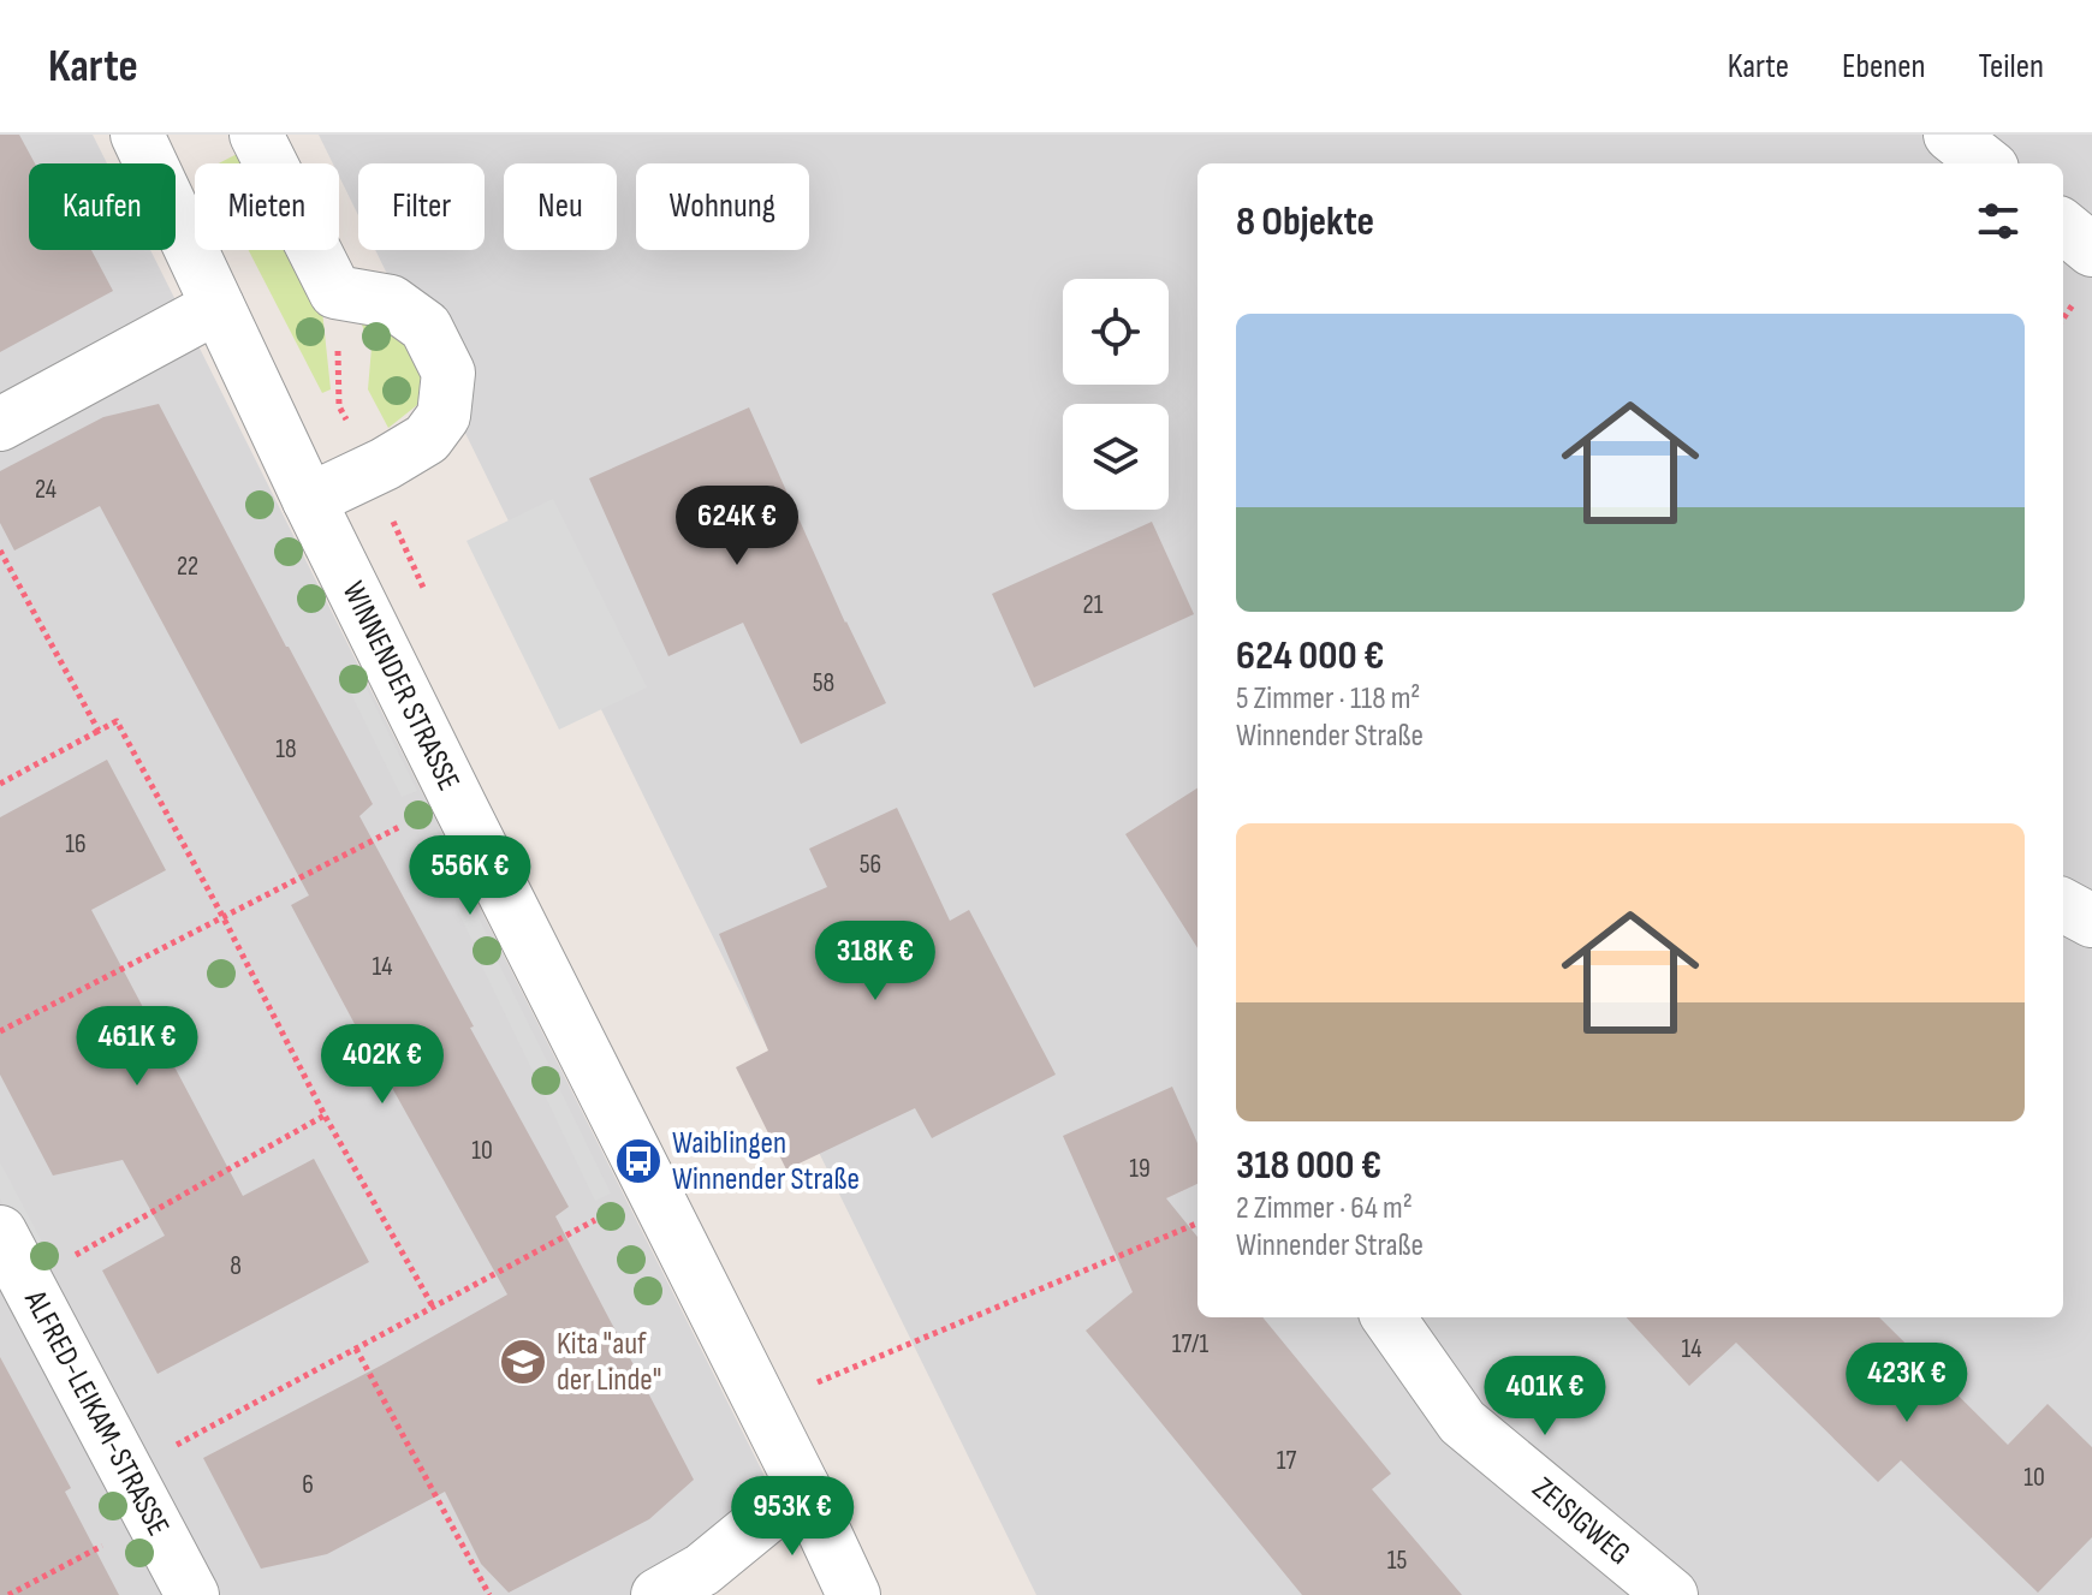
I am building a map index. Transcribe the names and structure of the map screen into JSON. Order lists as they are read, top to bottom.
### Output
{
  "streets": {
    "street": ["WINNENDER STRASSE", "ALFRED-LEIKAM-STRASSE", "ZEISIGWEG"]
  },
  "places": {
    "bus stop": ["Waiblingen Winnender Straße"],
    "school or university": ["Kita \"auf der Linde\""]
  },
  "house_numbers": [
    "24",
    "22",
    "21",
    "58",
    "18",
    "16",
    "56",
    "14",
    "10",
    "19",
    "8",
    "17/1",
    "14",
    "17",
    "10",
    "6",
    "15"
  ],
  "page": {
    "header": "Karte",
    "nav": ["Karte", "Ebenen", "Teilen"],
    "chip": [
      "Kaufen",
      "Mieten",
      "Filter",
      "Neu",
      "Wohnung"
    ],
    "heading": "8 Objekte",
    "list": [
      {
        "name": "624 000 €",
        "note": "5 Zimmer · 118 m² · Winnender Straße"
      },
      {
        "name": "318 000 €",
        "note": "2 Zimmer · 64 m² · Winnender Straße"
      }
    ],
    "price": [
      "624K €",
      "556K €",
      "318K €",
      "461K €",
      "402K €",
      "423K €",
      "401K €",
      "953K €"
    ]
  }
}
